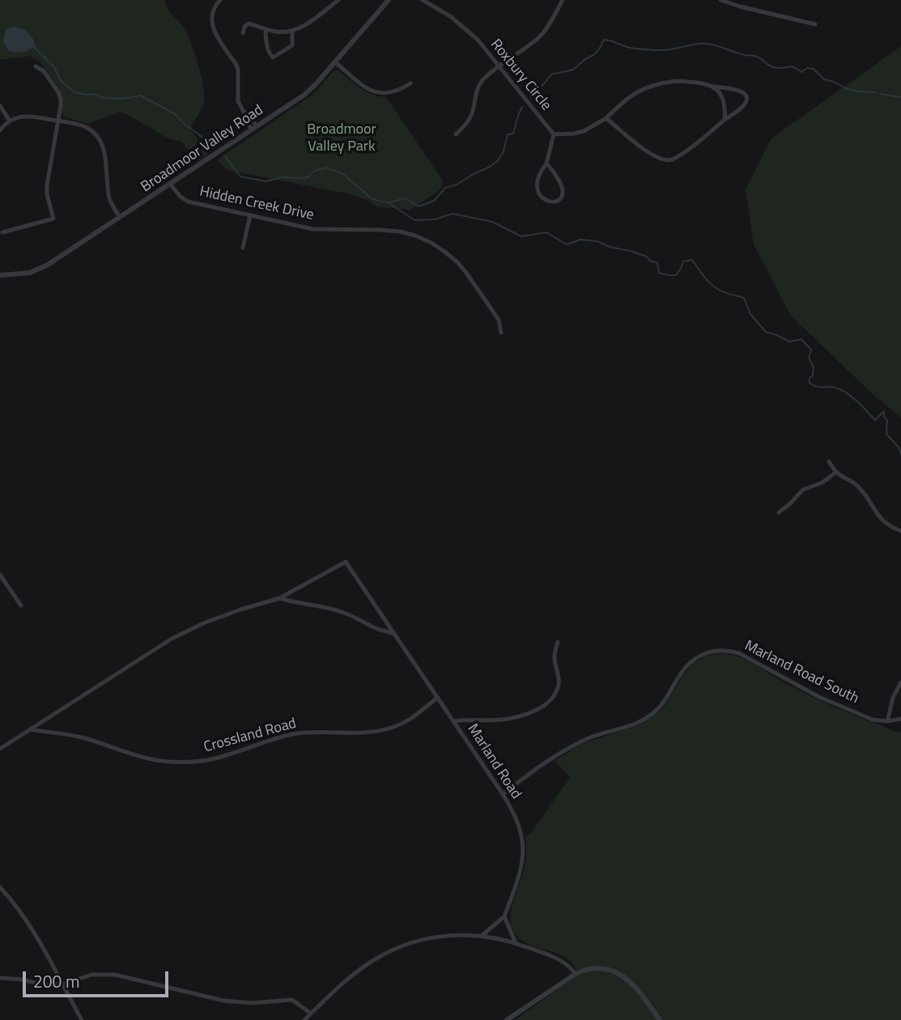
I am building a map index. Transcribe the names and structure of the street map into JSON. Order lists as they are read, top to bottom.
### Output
{
  "streets": {
    "street": [
      "Roxbury Circle",
      "Broadmoor Valley Road",
      "Hidden Creek Drive",
      "Marland Road South",
      "Crossland Road",
      "Marland Road"
    ]
  },
  "crossings": [
    ["Broadmoor Valley Road", "Hidden Creek Drive"],
    ["Marland Road South", "Marland Road"],
    ["Crossland Road", "Marland Road"]
  ],
  "parks": ["Broadmoor Valley Park"],
  "scale_bar": "200 m"
}
